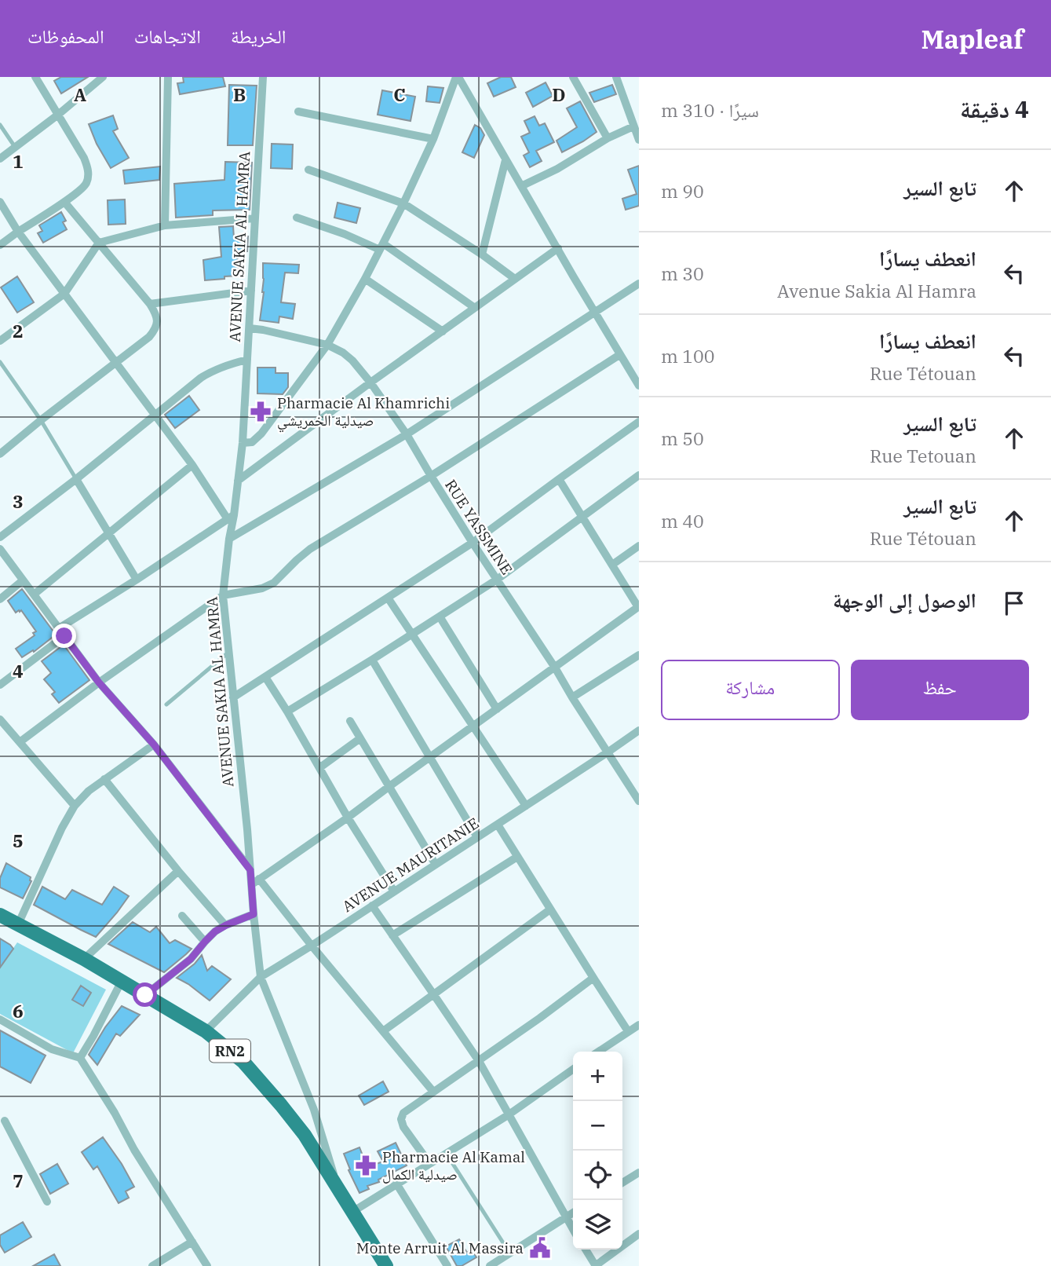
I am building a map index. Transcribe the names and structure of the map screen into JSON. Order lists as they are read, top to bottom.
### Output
{
  "streets": {
    "main road": ["RN2"],
    "street": ["AVENUE SAKIA AL HAMRA", "RUE YASSMINE", "AVENUE MAURITANIE"]
  },
  "crossings": [
    ["AVENUE SAKIA AL HAMRA", "RUE YASSMINE"],
    ["AVENUE SAKIA AL HAMRA", "AVENUE MAURITANIE"],
    ["AVENUE SAKIA AL HAMRA", "RN2"],
    ["RUE YASSMINE", "AVENUE MAURITANIE"],
    ["AVENUE MAURITANIE", "RN2"]
  ],
  "places": {
    "pharmacy": ["Pharmacie Al Khamrichi صيدلية الخمريشي", "Pharmacie Al Kamal صيدلية الكمال"],
    "public building": ["Monte Arruit Al Massira"]
  },
  "page": {
    "header": "Mapleaf",
    "nav": ["الخريطة", "الاتجاهات", "المحفوظات"],
    "heading": ["4 دقيقة", "سيرًا · 310 m"],
    "list": [
      ["تابع السير", "90 m"],
      ["انعطف يسارًا", "Avenue Sakia Al Hamra", "30 m"],
      ["انعطف يسارًا", "Rue Tétouan", "100 m"],
      ["تابع السير", "Rue Tetouan", "50 m"],
      ["تابع السير", "Rue Tétouan", "40 m"],
      "الوصول إلى الوجهة"
    ],
    "buttons": ["حفظ", "مشاركة"],
    "map_buttons": ["+", "−"]
  },
  "grid": {
    "columns": [
      "A",
      "B",
      "C",
      "D"
    ],
    "rows": [
      "1",
      "2",
      "3",
      "4",
      "5",
      "6",
      "7"
    ]
  }
}
